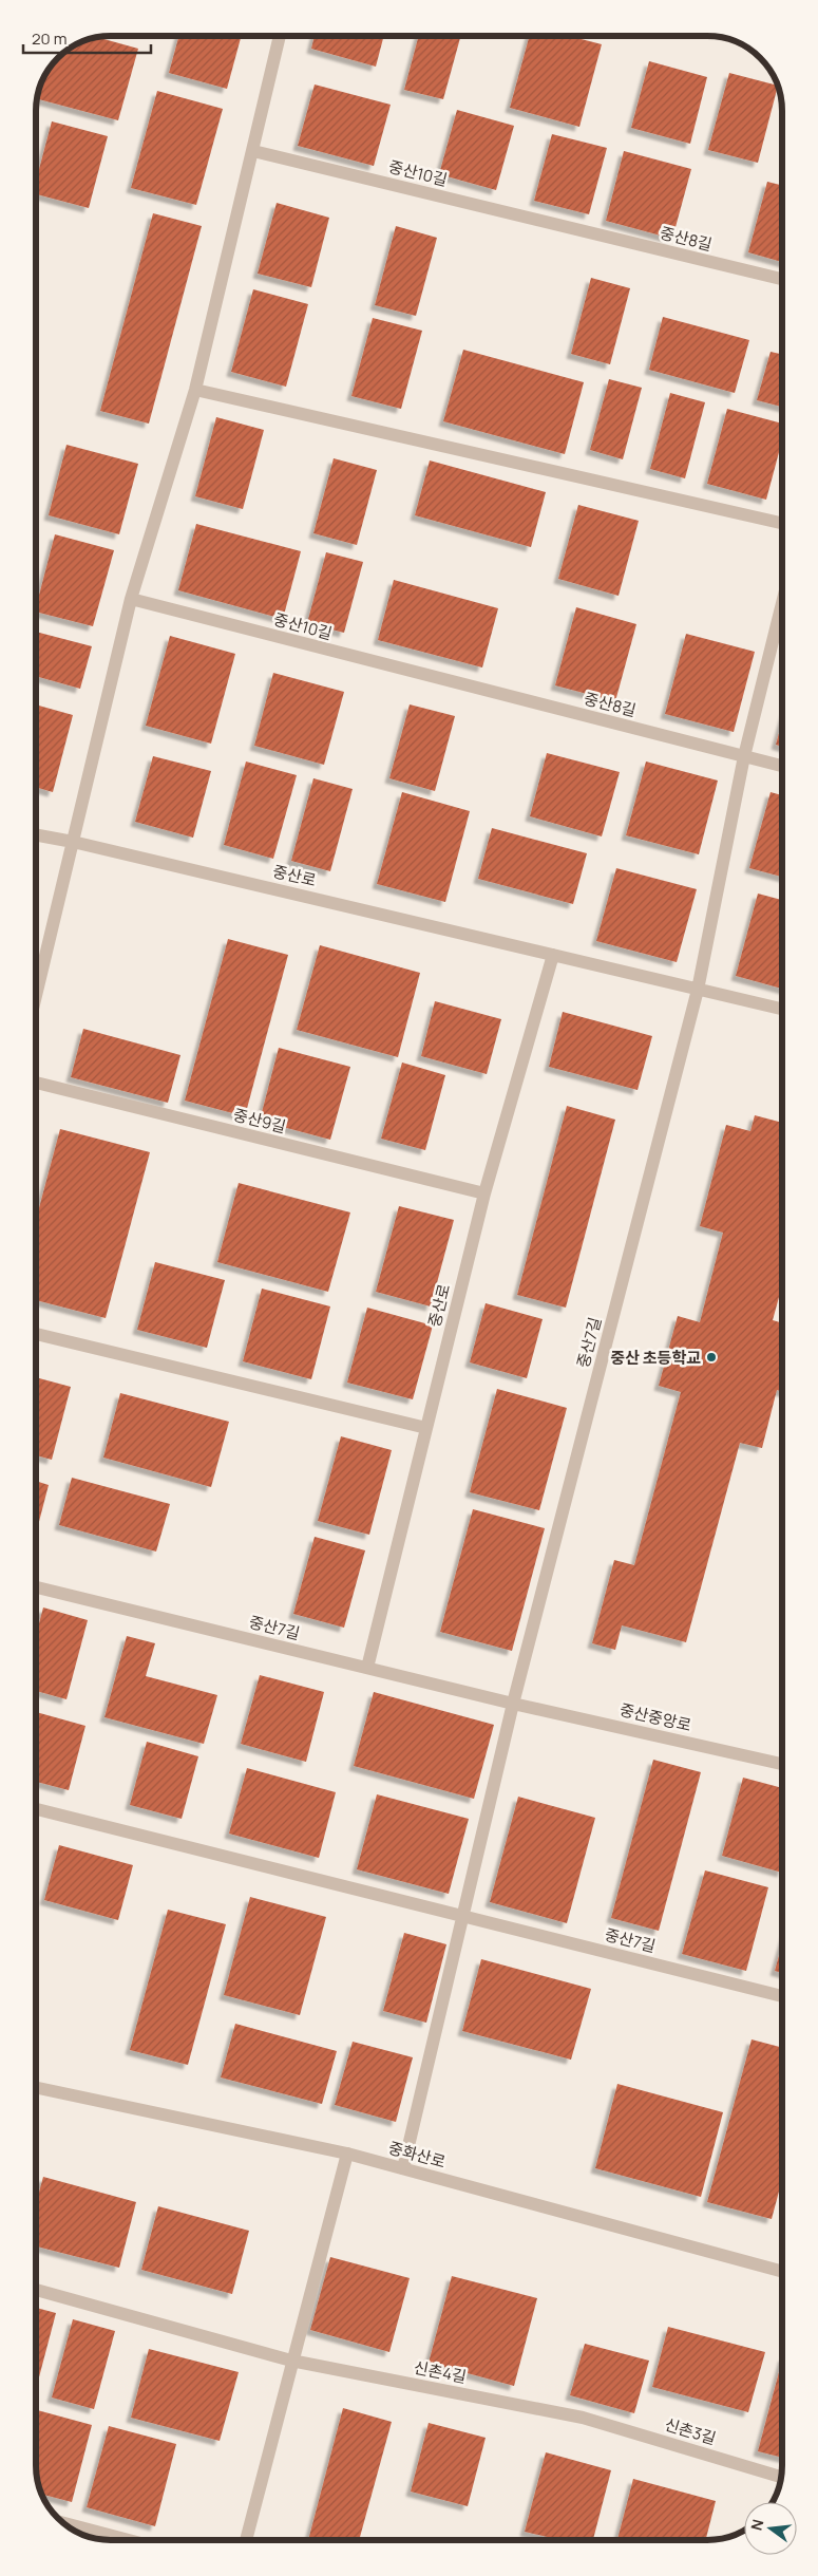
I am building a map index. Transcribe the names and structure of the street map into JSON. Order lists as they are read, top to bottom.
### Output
{
  "streets": {
    "street": [
      "중산10길",
      "중산8길",
      "중산로",
      "중산9길",
      "중산7길",
      "중산중앙로",
      "중화산로",
      "신촌4길",
      "신촌3길"
    ]
  },
  "crossings": [
    ["중산10길", "중산8길"],
    ["중산로", "중산9길"],
    ["중산로", "중산7길"],
    ["중산7길", "중산중앙로"],
    ["중산7길", "중화산로"],
    ["신촌4길", "신촌3길"]
  ],
  "places": ["중산 초등학교"],
  "scale_bar": "20 m",
  "north": "left"
}
